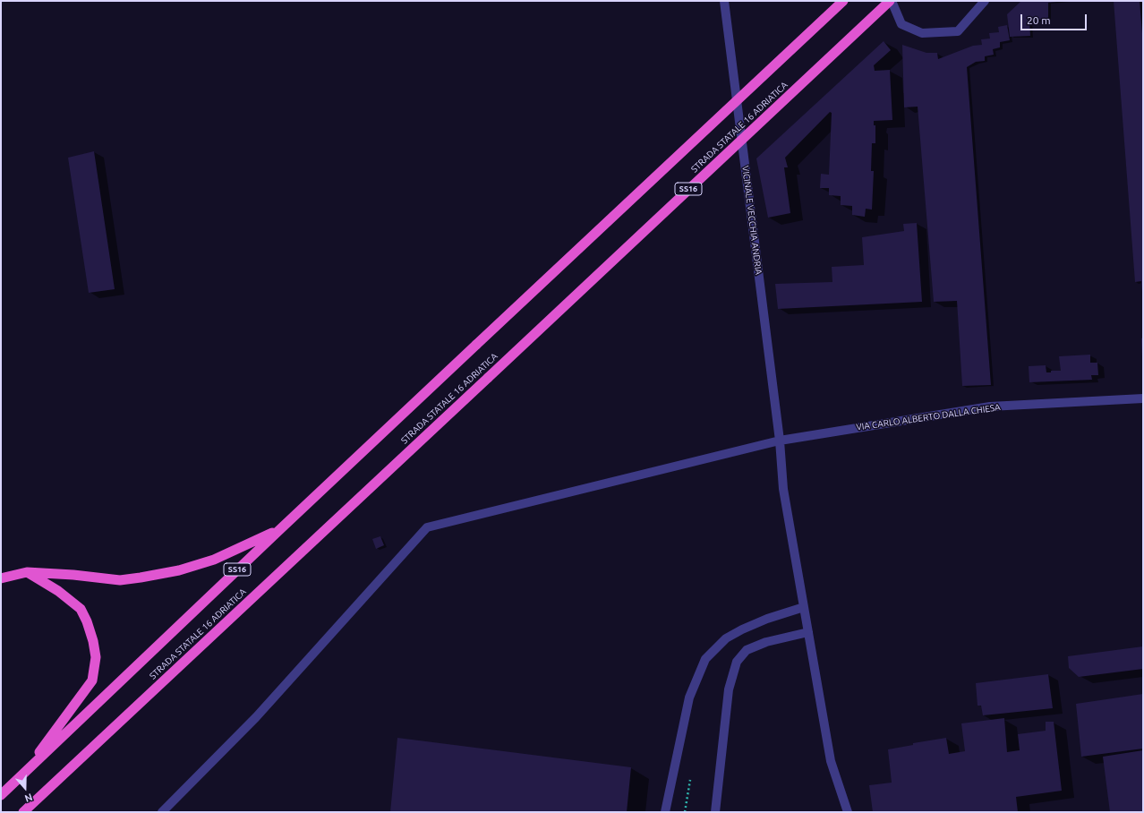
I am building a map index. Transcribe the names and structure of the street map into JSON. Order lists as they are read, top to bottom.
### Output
{
  "streets": {
    "highway": ["STRADA STATALE 16 ADRIATICA", "SS16"],
    "street": ["VICINALE VECCHIA ANDRIA", "VIA CARLO ALBERTO DALLA CHIESA"]
  },
  "crossings": [
    ["VICINALE VECCHIA ANDRIA", "VIA CARLO ALBERTO DALLA CHIESA"]
  ],
  "scale_bar": "20 m",
  "north": "bottom"
}
